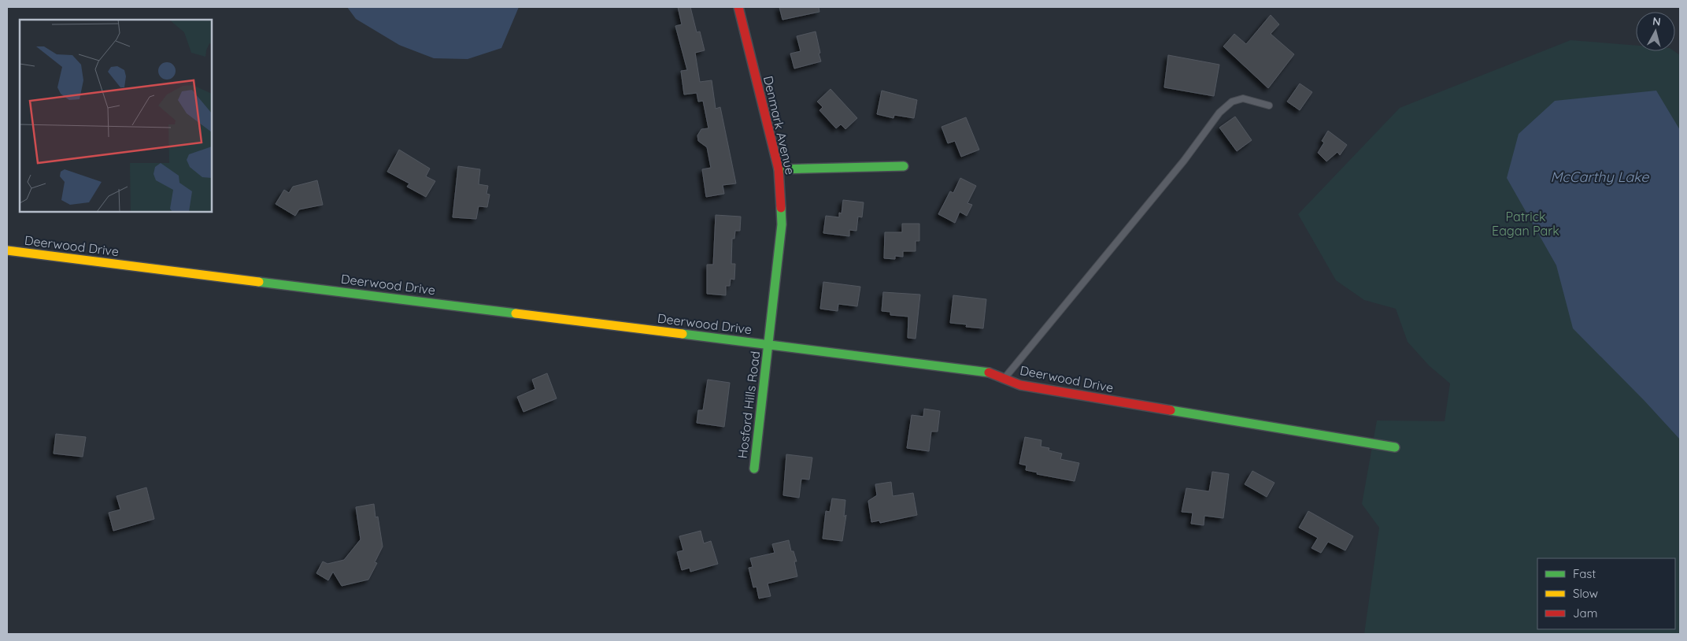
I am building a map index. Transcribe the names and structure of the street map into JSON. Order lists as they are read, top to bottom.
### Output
{
  "streets": {
    "street": ["Denmark Avenue", "Deerwood Drive", "Hosford Hills Road"]
  },
  "crossings": [
    ["Denmark Avenue", "Deerwood Drive"],
    ["Denmark Avenue", "Hosford Hills Road"],
    ["Deerwood Drive", "Hosford Hills Road"]
  ],
  "water": ["McCarthy Lake"],
  "parks": ["Patrick Eagan Park"],
  "legend": ["Fast", "Slow", "Jam"],
  "north": "top"
}
